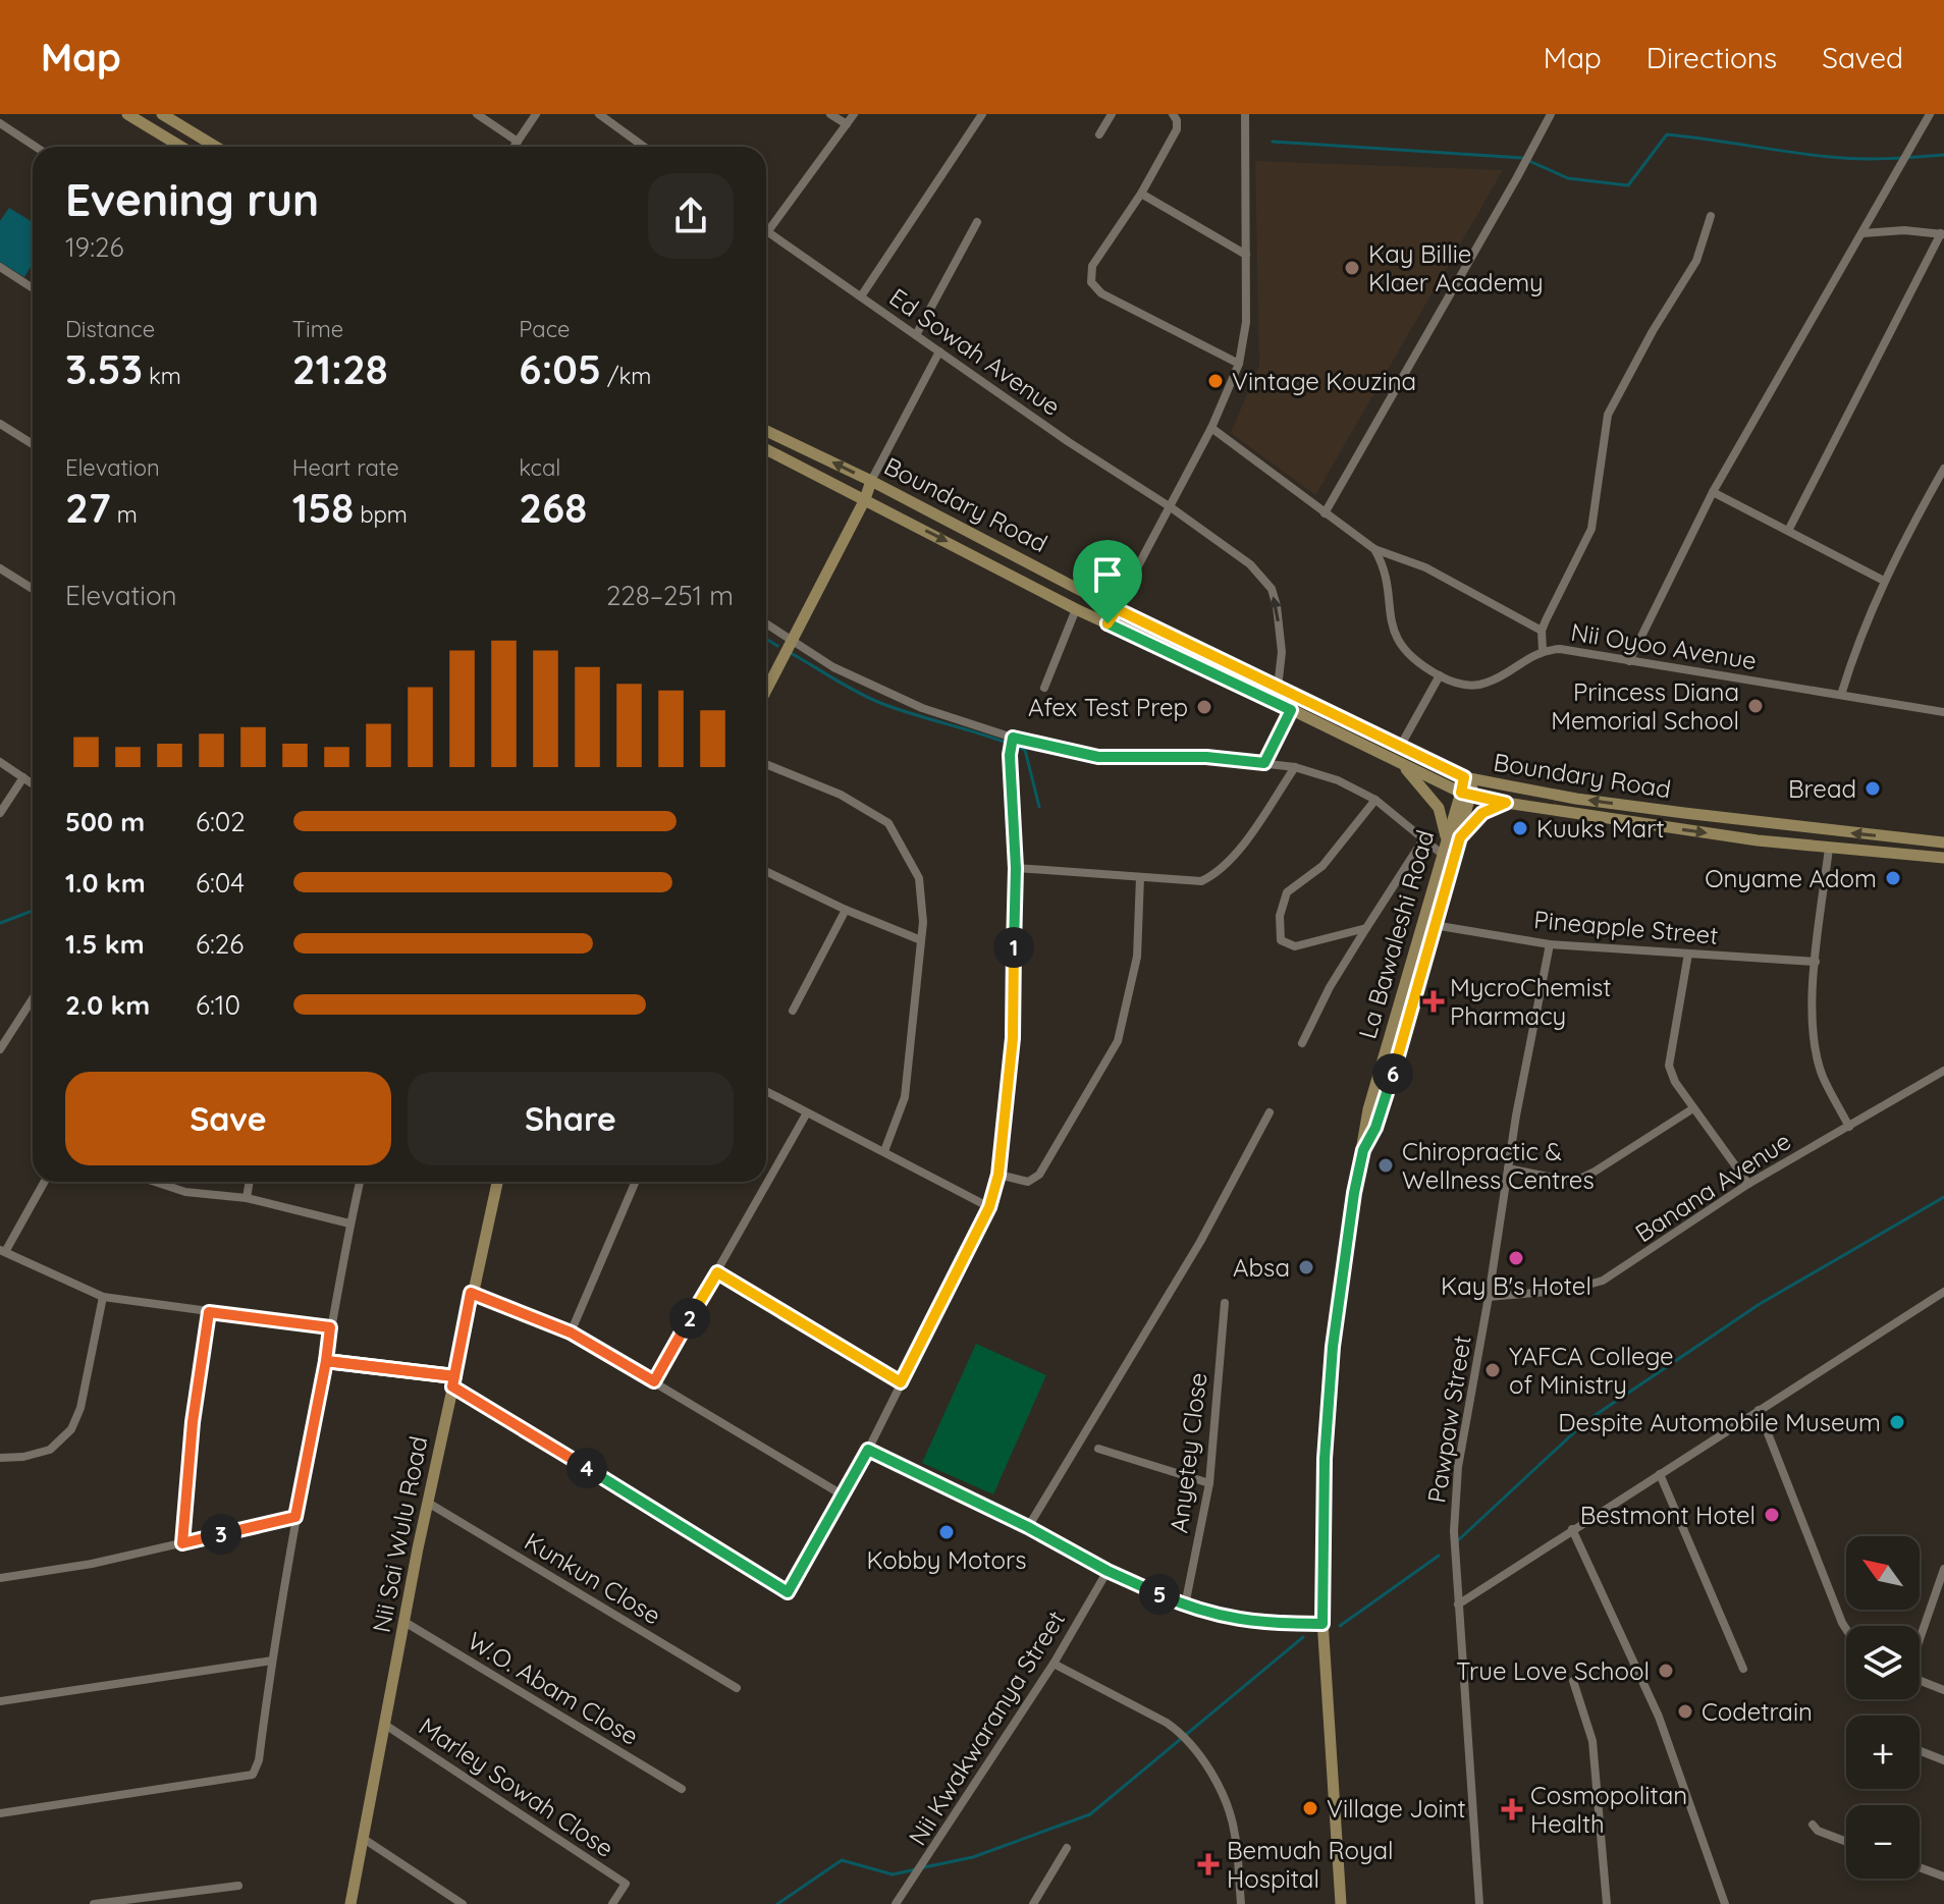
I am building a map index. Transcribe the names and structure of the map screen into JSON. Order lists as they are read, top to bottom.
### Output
{
  "streets": {
    "main road": ["Boundary Road", "La Bawaleshi Road", "Nii Sai Wulu Road"],
    "street": [
      "Ed Sowah Avenue",
      "Nii Oyoo Avenue",
      "Pineapple Street",
      "Banana Avenue",
      "Pawpaw Street",
      "Anyetey Close",
      "Kunkun Close",
      "W.O. Abam Close",
      "Nii Kwakwaranya Street",
      "Marley Sowah Close"
    ]
  },
  "crossings": [
    ["Ed Sowah Avenue", "Boundary Road"],
    ["Boundary Road", "La Bawaleshi Road"],
    ["Pineapple Street", "La Bawaleshi Road"],
    ["Pineapple Street", "Pawpaw Street"],
    ["Banana Avenue", "Pawpaw Street"],
    ["Nii Sai Wulu Road", "Kunkun Close"],
    ["Nii Sai Wulu Road", "W.O. Abam Close"],
    ["Nii Sai Wulu Road", "Marley Sowah Close"]
  ],
  "places": {
    "other": [
      "Kay Billie Klaer Academy",
      "Vintage Kouzina",
      "Princess Diana Memorial School",
      "Afex Test Prep",
      "Bread",
      "Kuuks Mart",
      "Onyame Adom",
      "Chiropractic & Wellness Centres",
      "Kay B's Hotel",
      "Absa",
      "YAFCA College of Ministry",
      "Despite Automobile Museum",
      "Bestmont Hotel",
      "Kobby Motors",
      "True Love School",
      "Codetrain",
      "Village Joint"
    ],
    "health": ["MycroChemist Pharmacy", "Cosmopolitan Health", "Bemuah Royal Hospital"]
  },
  "north": "top left",
  "page": {
    "header": "Map",
    "nav": ["Map", "Directions", "Saved"],
    "heading": ["Evening run", "19:26"],
    "stats": [
      ["Distance", "3.53 km"],
      ["Time", "21:28"],
      ["Pace", "6:05 /km"],
      ["Elevation", "27 m"],
      ["Heart rate", "158 bpm"],
      ["kcal", "268"]
    ],
    "chart": ["Elevation", "228–251 m"],
    "list": [
      {
        "name": "500 m",
        "note": "6:02"
      },
      {
        "name": "1.0 km",
        "note": "6:04"
      },
      {
        "name": "1.5 km",
        "note": "6:26"
      },
      {
        "name": "2.0 km",
        "note": "6:10"
      }
    ],
    "pins": [
      "1",
      "6",
      "2",
      "4",
      "3",
      "5"
    ],
    "buttons": ["Save", "Share"],
    "map_buttons": ["+", "−"]
  }
}
